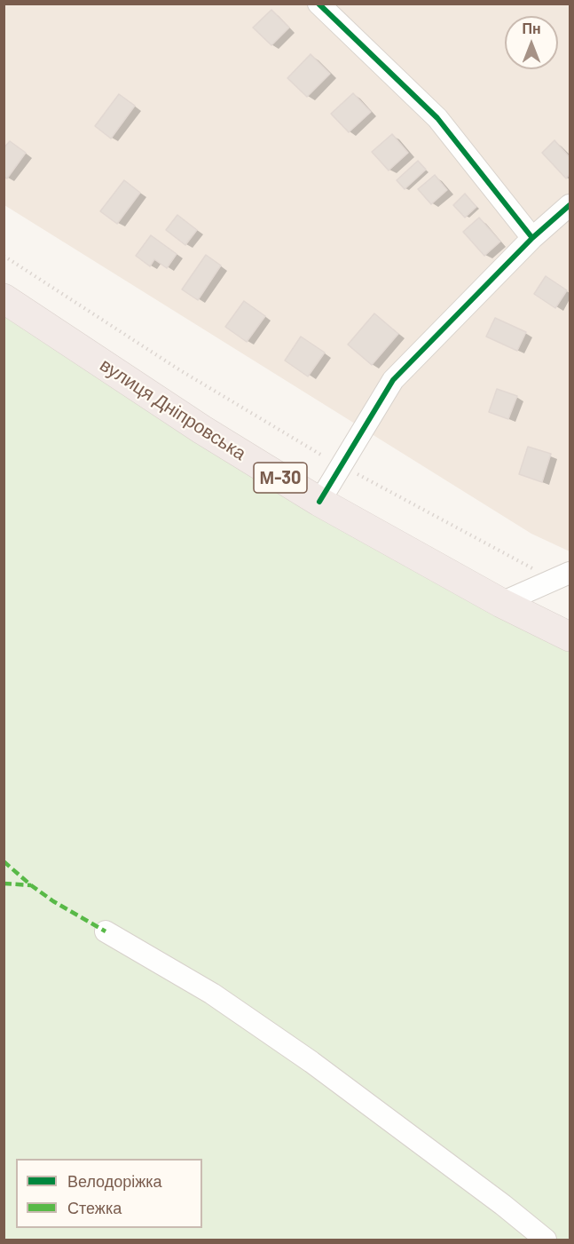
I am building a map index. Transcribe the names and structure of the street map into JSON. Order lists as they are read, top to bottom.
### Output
{
  "streets": {
    "highway": ["вулиця Дніпровська", "М-30"]
  },
  "legend": ["Велодоріжка", "Стежка"],
  "north": "top"
}
